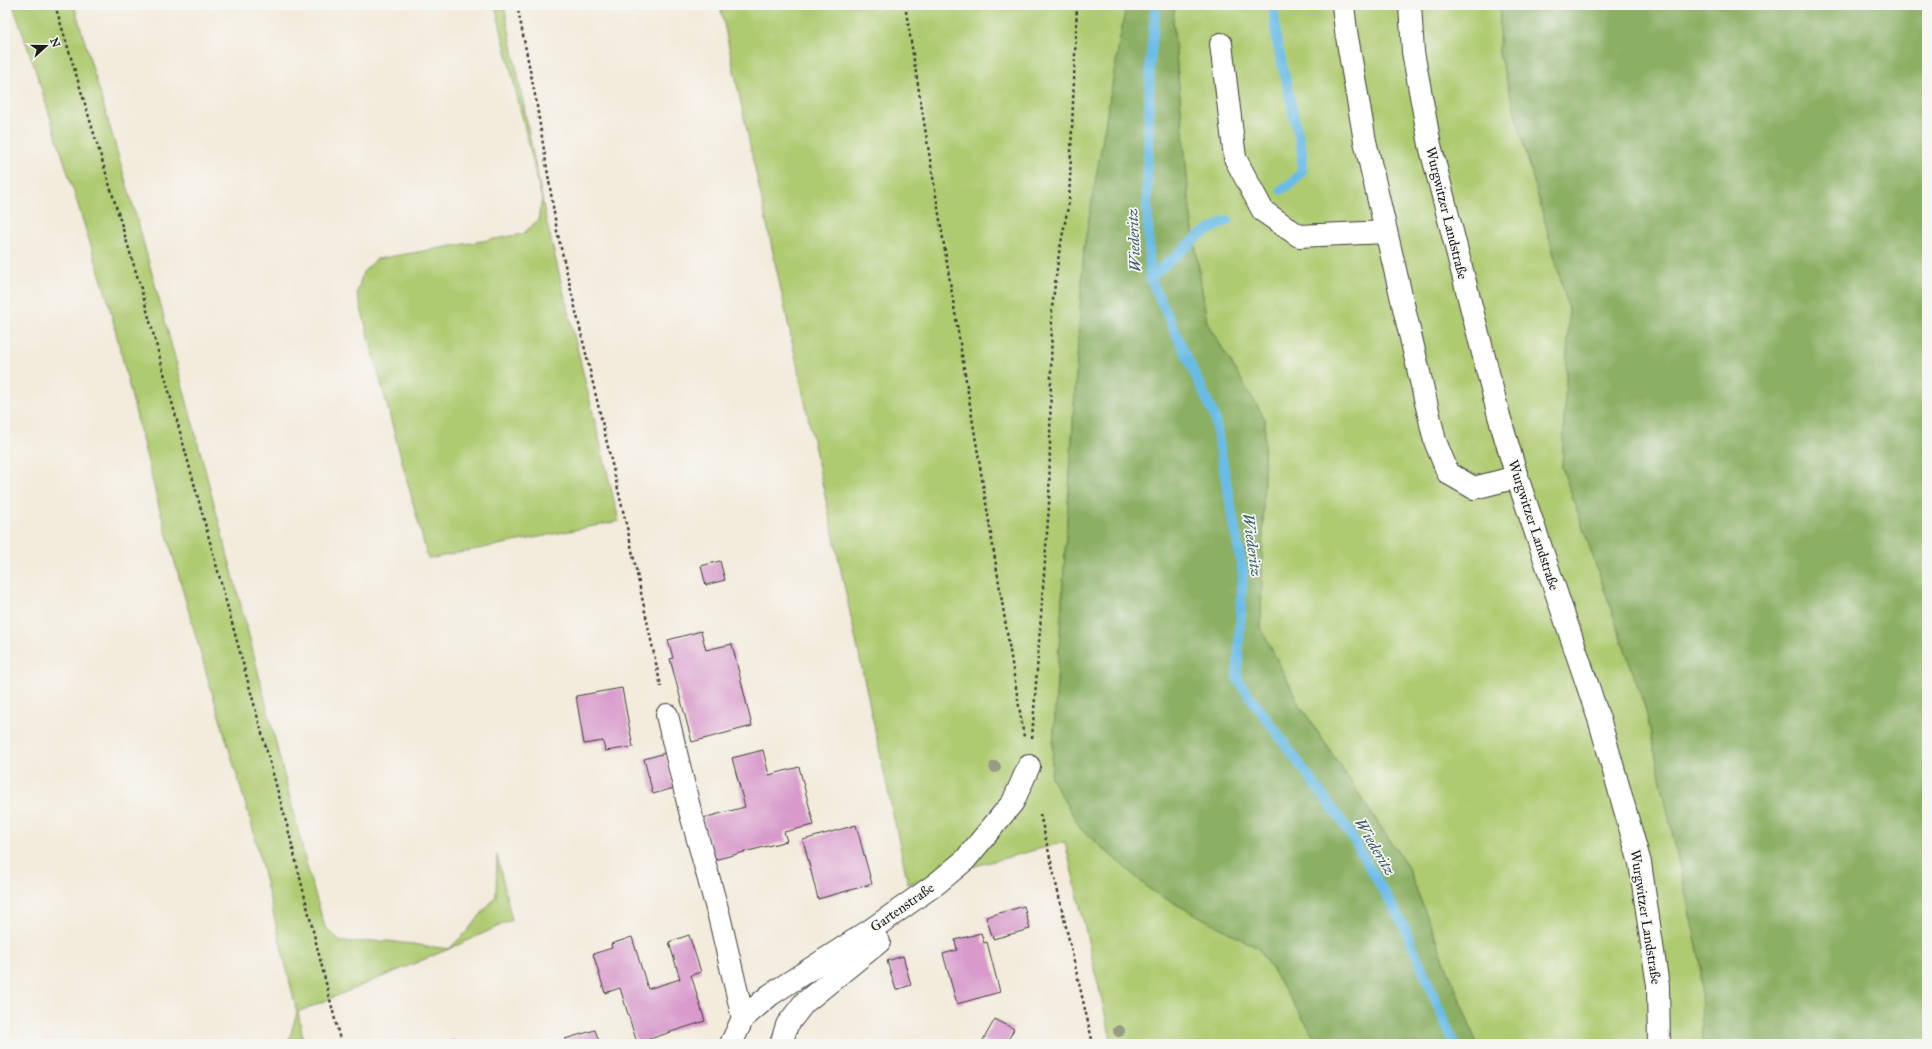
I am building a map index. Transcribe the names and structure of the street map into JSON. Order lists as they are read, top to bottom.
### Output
{
  "streets": {
    "main road": ["Wurgwitzer Landstraße", "Gartenstraße"]
  },
  "water": ["Wiederitz"],
  "north": "right"
}
